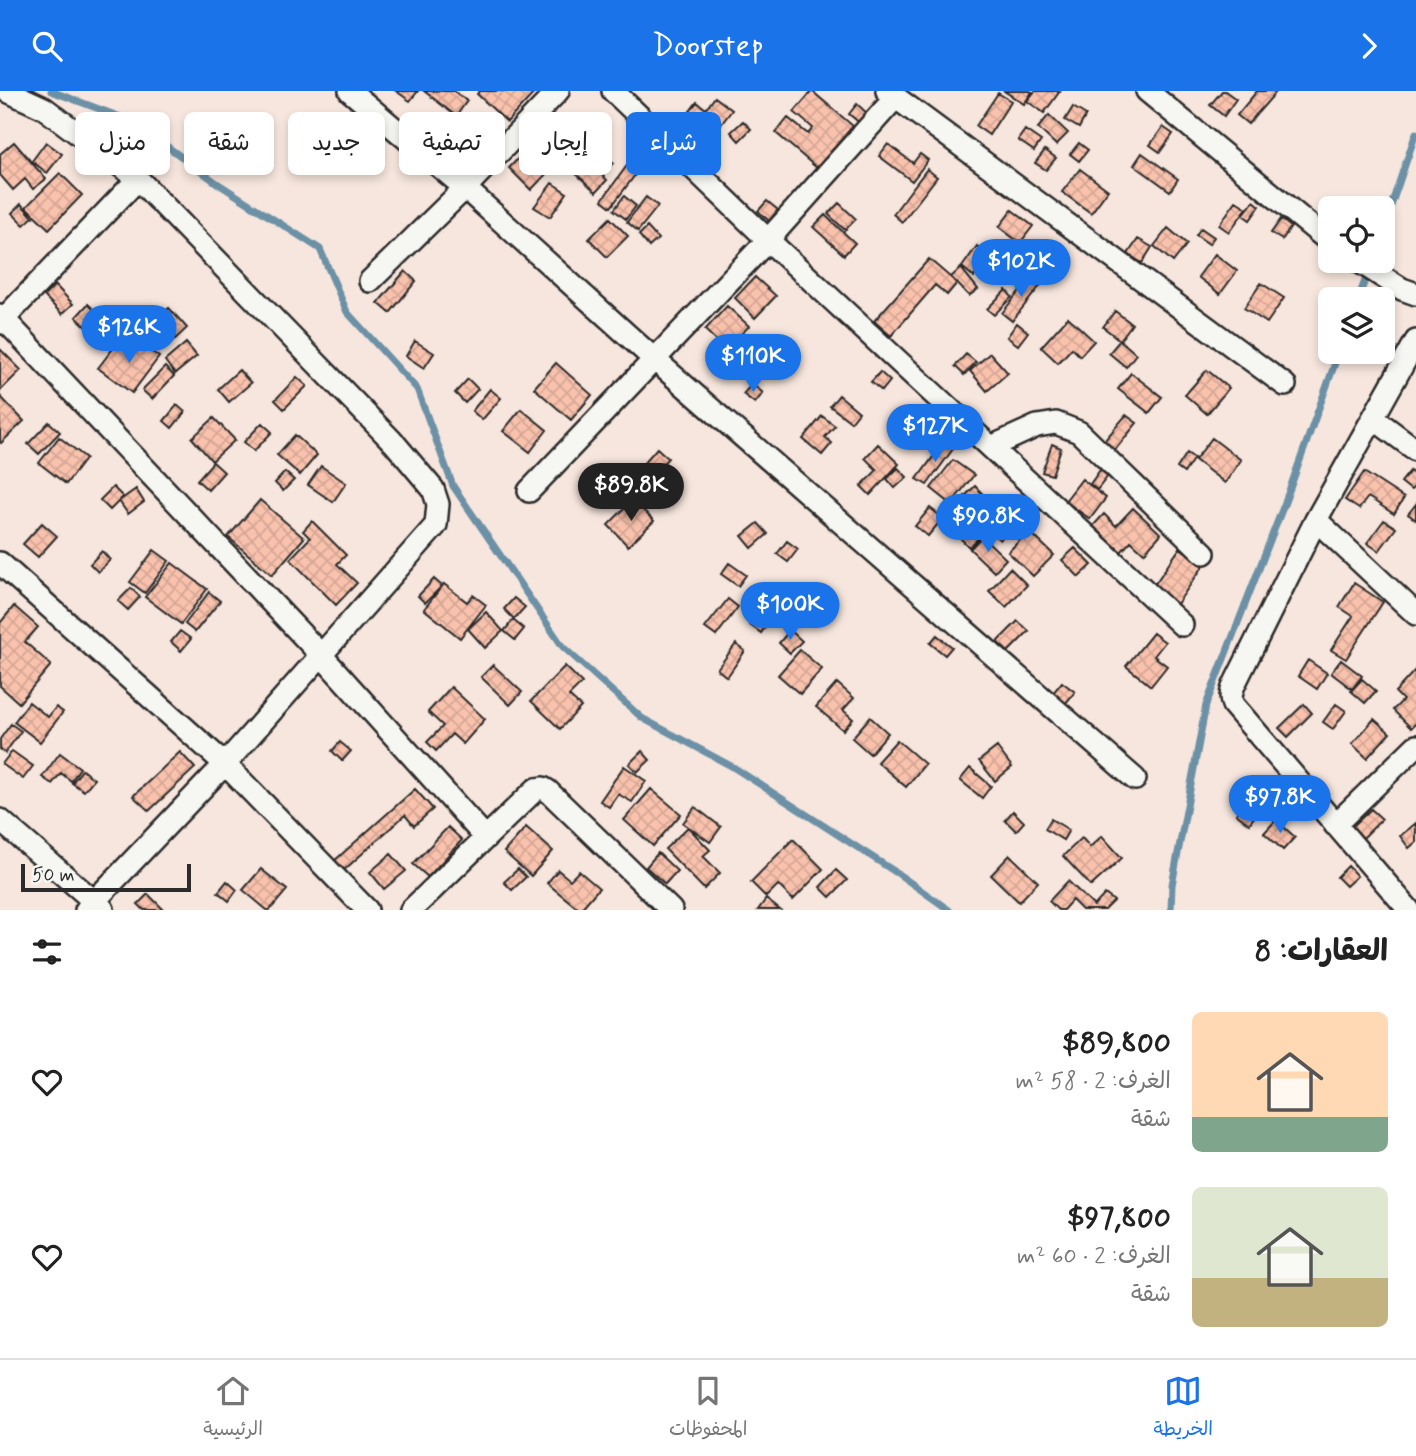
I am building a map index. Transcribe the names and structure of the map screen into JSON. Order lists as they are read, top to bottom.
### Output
{
  "scale_bar": "50 m",
  "page": {
    "header": "Doorstep",
    "chip": [
      "شراء",
      "إيجار",
      "تصفية",
      "جديد",
      "شقة",
      "منزل"
    ],
    "price": [
      "$102K",
      "$126K",
      "$110K",
      "$127K",
      "$89.8K",
      "$90.8K",
      "$100K",
      "$97.8K"
    ],
    "scale": "50 m",
    "heading": "العقارات: 8",
    "list": [
      {
        "name": "$89,800",
        "note": "الغرف: 2 · 58 m² · شقة"
      },
      {
        "name": "$97,800",
        "note": "الغرف: 2 · 60 m² · شقة"
      }
    ],
    "tabs": ["الخريطة", "المحفوظات", "الرئيسية"]
  }
}
